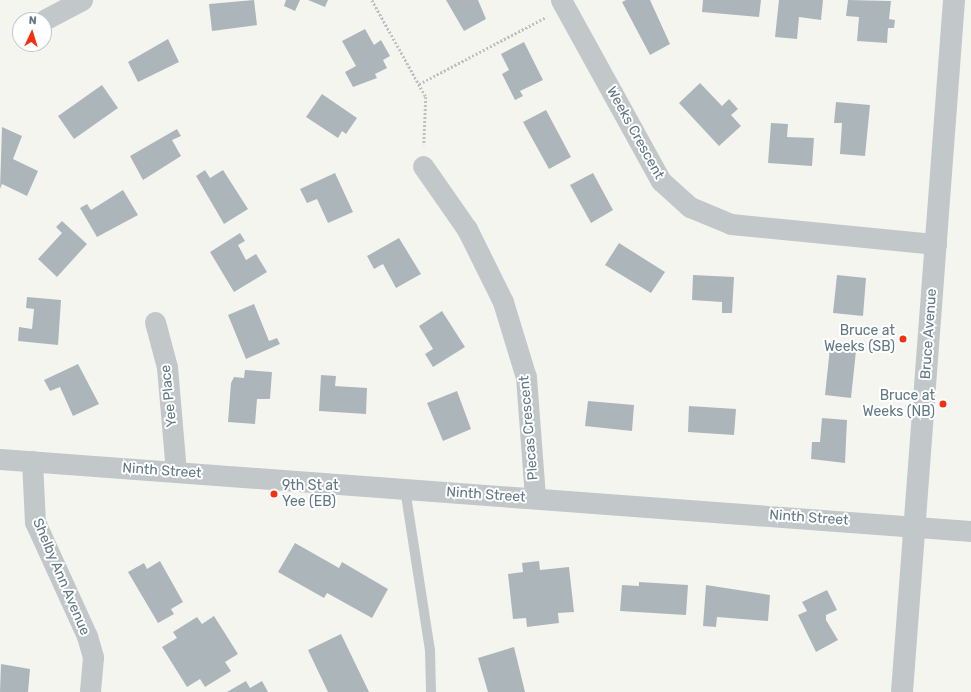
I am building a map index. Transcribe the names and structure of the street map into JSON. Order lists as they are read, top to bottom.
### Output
{
  "streets": {
    "street": [
      "Weeks Crescent",
      "Bruce Avenue",
      "Yee Place",
      "Plecas Crescent",
      "Ninth Street",
      "Shelby Ann Avenue"
    ]
  },
  "crossings": [
    ["Weeks Crescent", "Bruce Avenue"],
    ["Bruce Avenue", "Ninth Street"],
    ["Yee Place", "Ninth Street"],
    ["Plecas Crescent", "Ninth Street"],
    ["Ninth Street", "Shelby Ann Avenue"]
  ],
  "places": ["Bruce at Weeks (SB)", "Bruce at Weeks (NB)", "9th St at Yee (EB)"],
  "north": "top"
}
